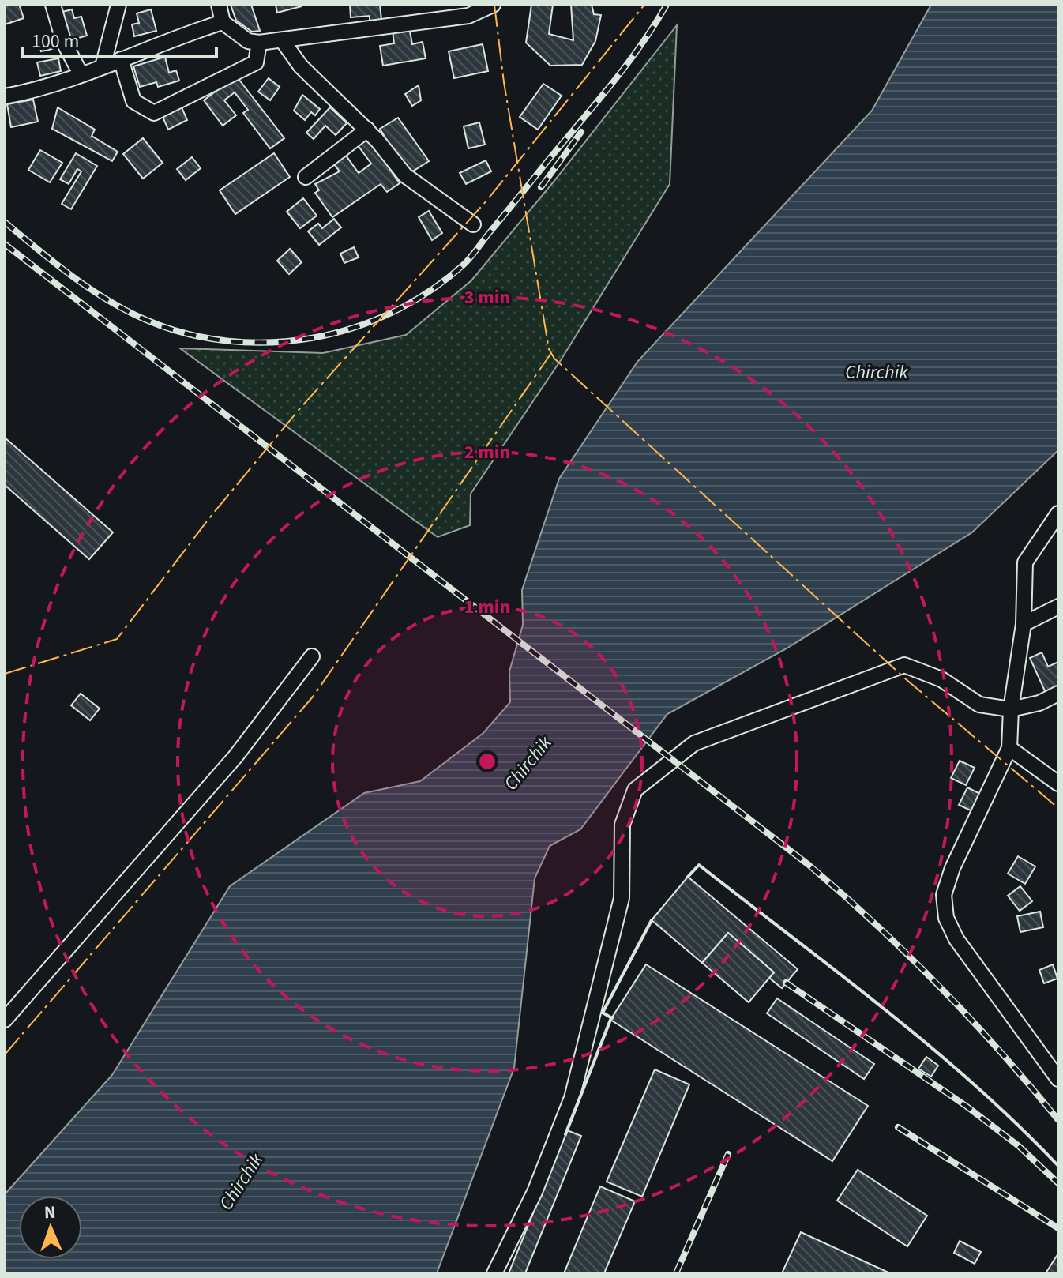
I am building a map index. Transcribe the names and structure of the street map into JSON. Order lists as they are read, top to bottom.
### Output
{
  "water": ["Chirchik"],
  "scale_bar": "100 m",
  "north": "top",
  "rings": ["3 min", "2 min", "1 min"]
}
